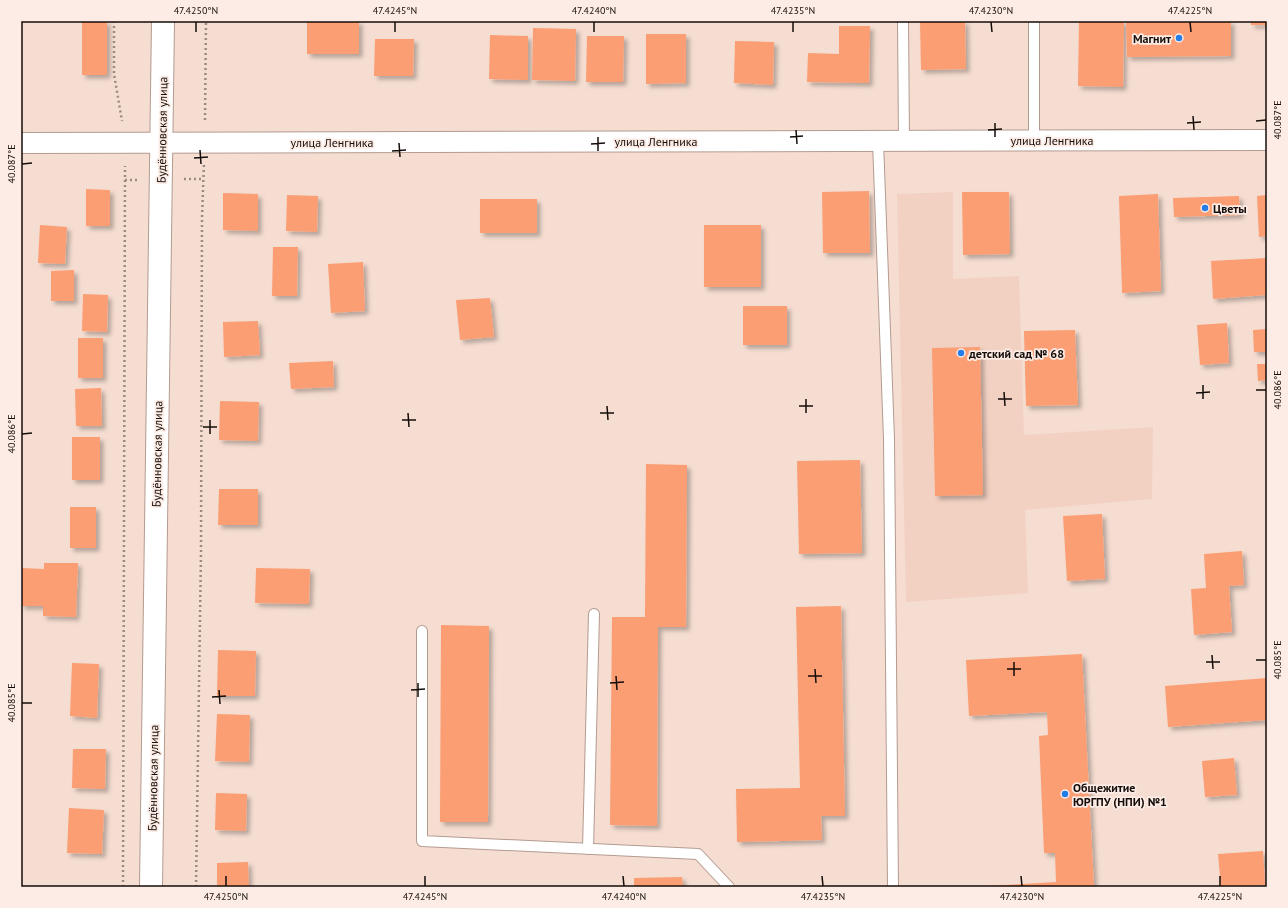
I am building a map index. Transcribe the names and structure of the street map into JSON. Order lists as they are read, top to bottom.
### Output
{
  "streets": {
    "street": ["Будённовская улица", "улица Ленгника"]
  },
  "crossings": [
    ["Будённовская улица", "улица Ленгника"]
  ],
  "places": [
    "Магнит",
    "Цветы",
    "детский сад № 68",
    "Общежитие ЮРГПУ (НПИ) №1"
  ],
  "coordinates": [
    "47.4250°N",
    "47.4245°N",
    "47.4240°N",
    "47.4235°N",
    "47.4230°N",
    "47.4225°N",
    "40.087°E",
    "40.086°E",
    "40.085°E"
  ]
}
